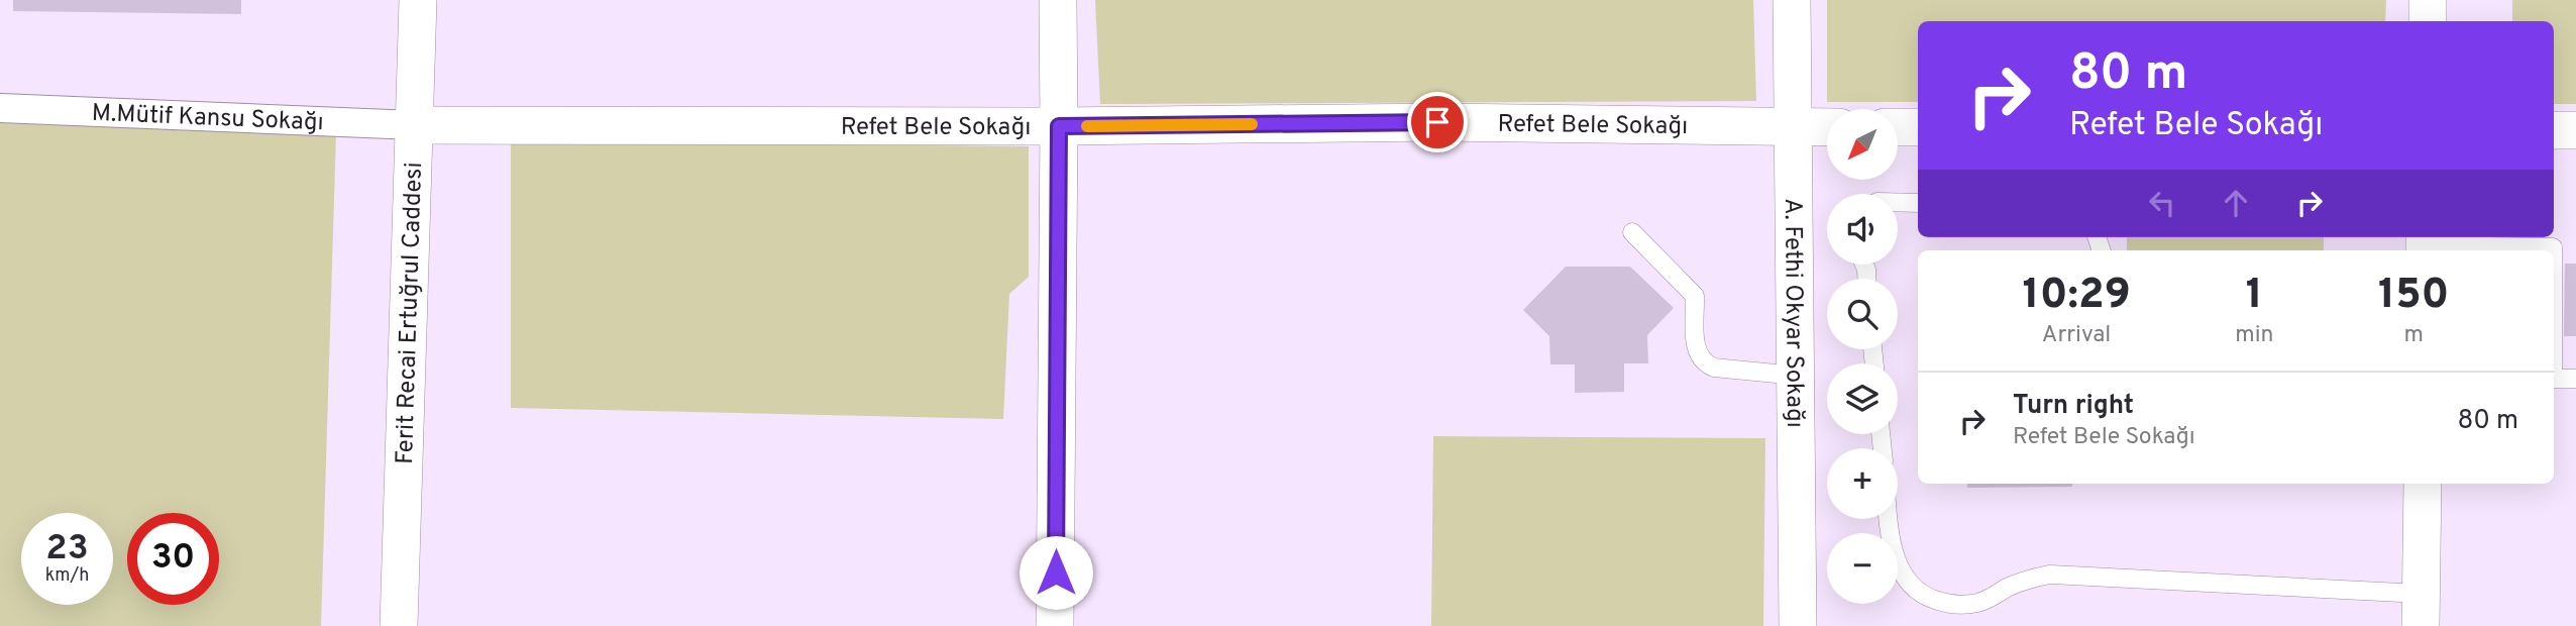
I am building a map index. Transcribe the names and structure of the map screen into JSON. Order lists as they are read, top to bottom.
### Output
{
  "streets": {
    "street": [
      "M.Mütif Kansu Sokağı",
      "Refet Bele Sokağı",
      "Ferit Recai Ertuğrul Caddesi",
      "A. Fethi Okyar Sokağı"
    ]
  },
  "crossings": [
    ["M.Mütif Kansu Sokağı", "Refet Bele Sokağı"],
    ["M.Mütif Kansu Sokağı", "Ferit Recai Ertuğrul Caddesi"],
    ["Refet Bele Sokağı", "Ferit Recai Ertuğrul Caddesi"],
    ["Refet Bele Sokağı", "A. Fethi Okyar Sokağı"]
  ],
  "north": "bottom left",
  "page": {
    "turn": ["80 m", "Refet Bele Sokağı"],
    "map_buttons": ["+", "−"],
    "eta": [
      "10:29",
      "Arrival",
      "1",
      "min",
      "150",
      "m"
    ],
    "list": [
      {
        "name": "Turn right",
        "note": "Refet Bele Sokağı",
        "value": "80 m"
      }
    ],
    "speed": "23 km/h",
    "limit": "30"
  }
}
